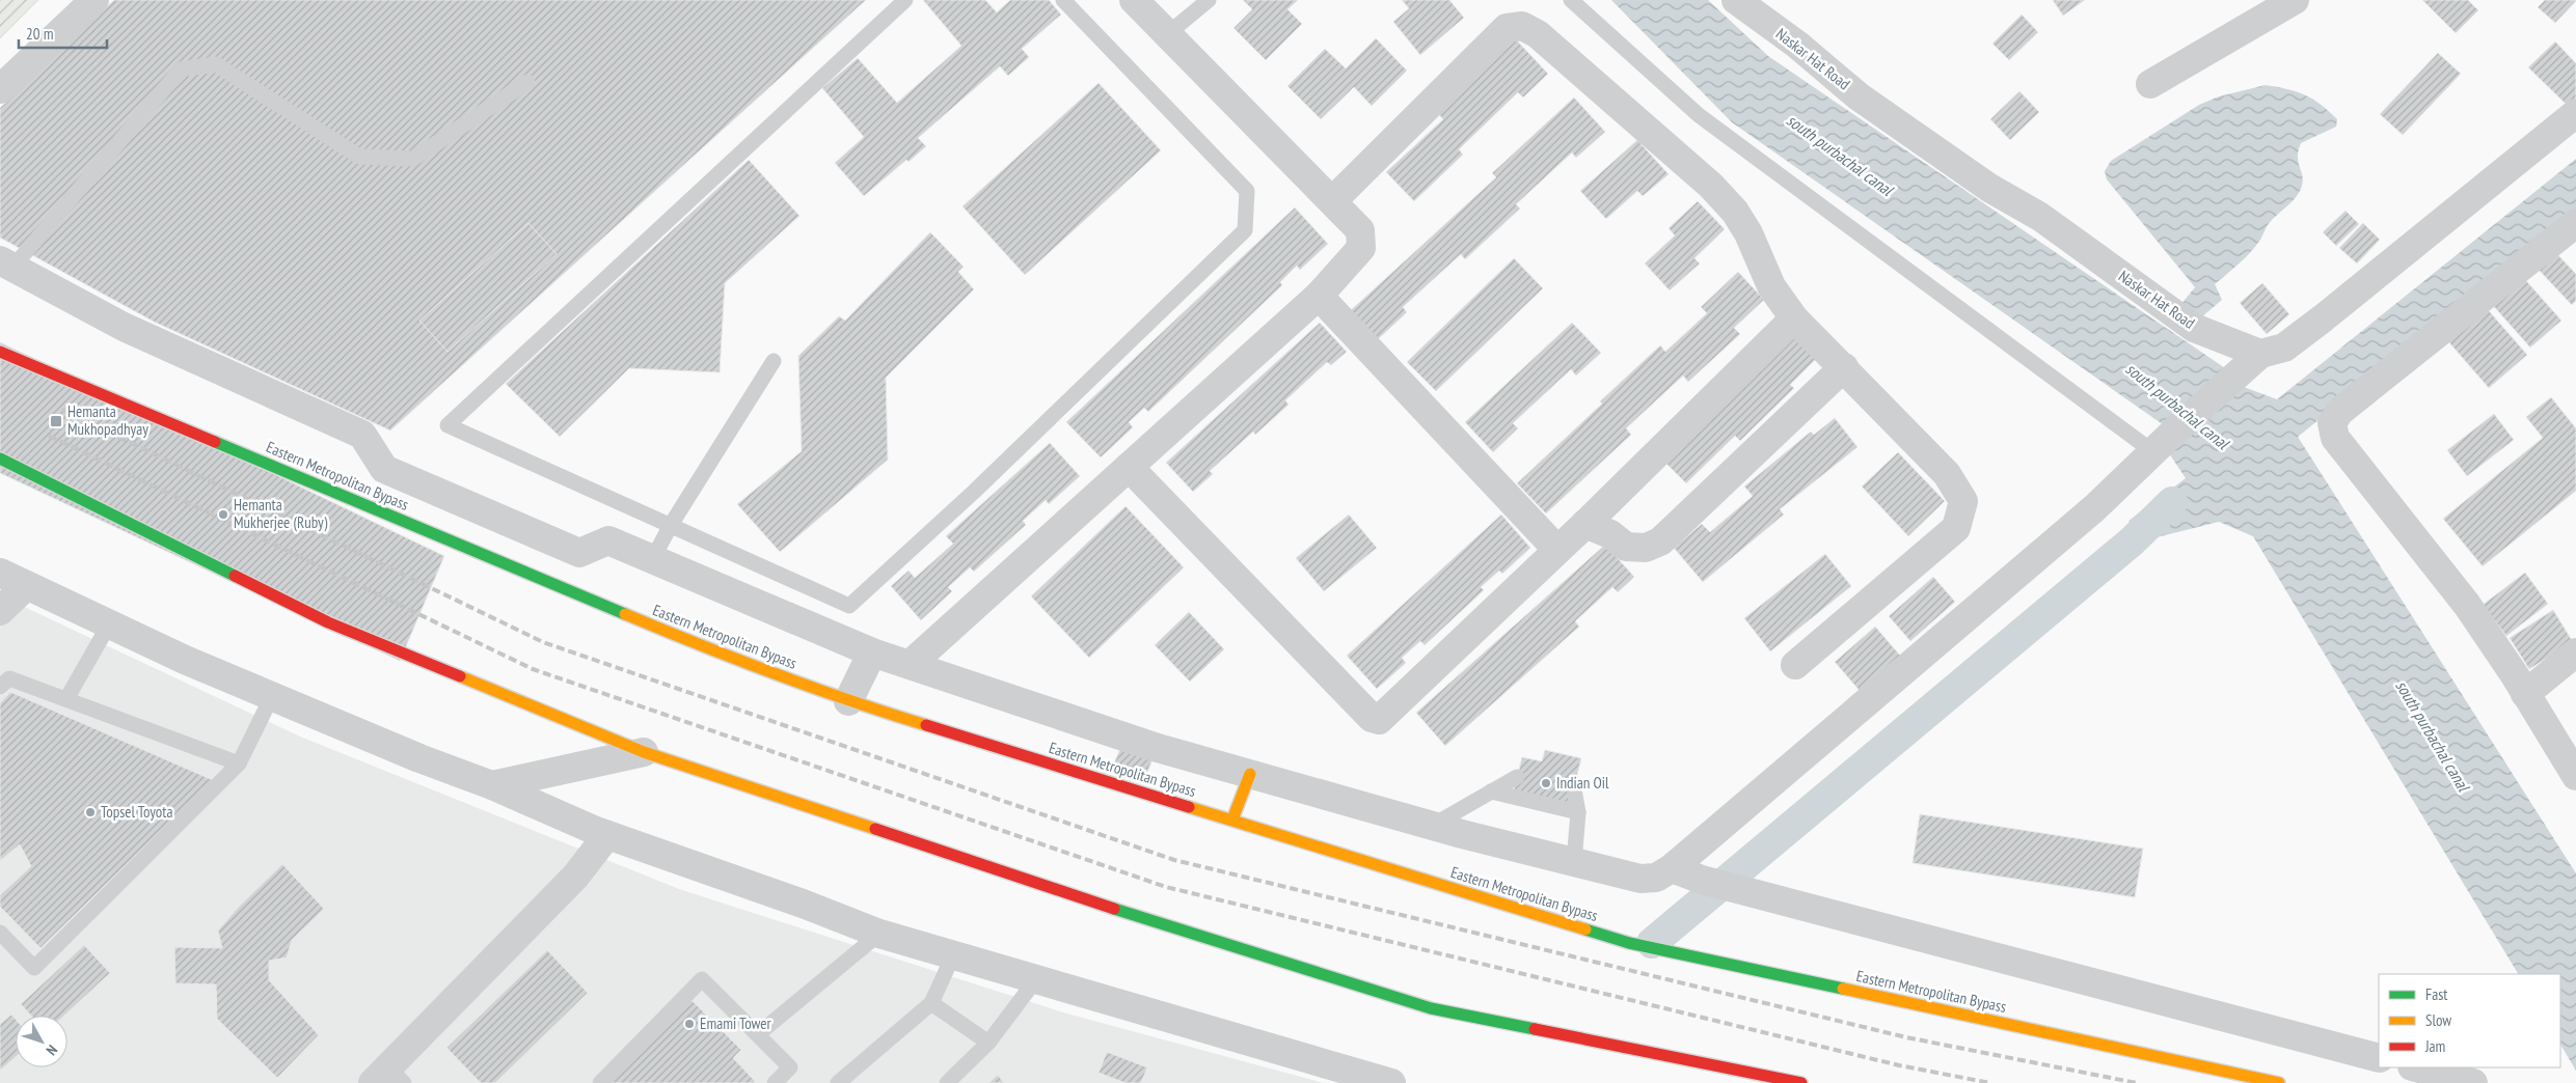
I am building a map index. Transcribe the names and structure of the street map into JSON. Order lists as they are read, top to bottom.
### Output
{
  "streets": {
    "main road": ["Eastern Metropolitan Bypass"],
    "street": ["Naskar Hat Road"]
  },
  "water": ["south purbachal canal"],
  "places": {
    "transit": ["Hemanta Mukhopadhyay"],
    "other": [
      "Hemanta Mukherjee (Ruby)",
      "Indian Oil",
      "Topsel Toyota",
      "Emami Tower"
    ]
  },
  "legend": ["Fast", "Slow", "Jam"],
  "scale_bar": "20 m",
  "north": "bottom right"
}
